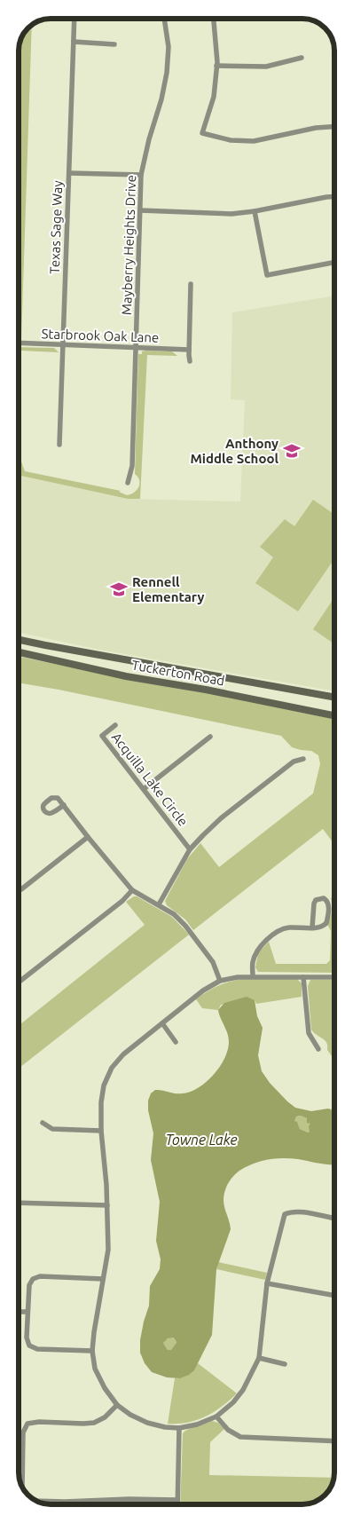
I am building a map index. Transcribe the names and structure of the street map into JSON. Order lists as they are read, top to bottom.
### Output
{
  "streets": {
    "main road": ["Tuckerton Road"],
    "street": [
      "Texas Sage Way",
      "Mayberry Heights Drive",
      "Starbrook Oak Lane",
      "Acquilla Lake Circle"
    ]
  },
  "crossings": [
    ["Texas Sage Way", "Starbrook Oak Lane"],
    ["Mayberry Heights Drive", "Starbrook Oak Lane"]
  ],
  "water": ["Towne Lake"],
  "places": {
    "school or university": ["Anthony Middle School", "Rennell Elementary"]
  }
}
